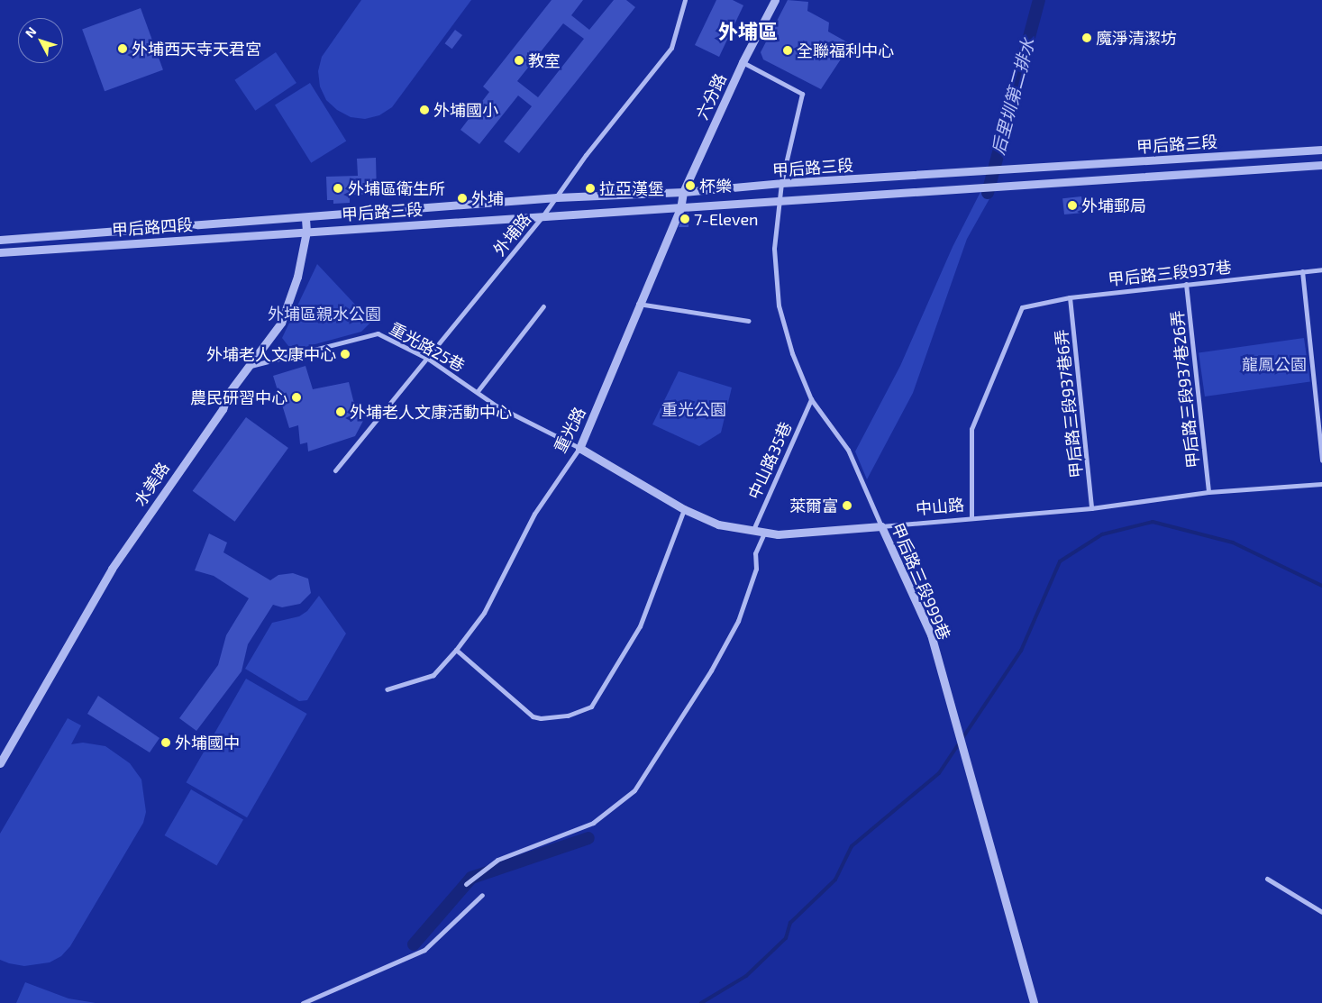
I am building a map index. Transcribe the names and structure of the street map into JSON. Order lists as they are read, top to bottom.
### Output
{
  "streets": {
    "street": [
      "六分路",
      "甲后路三段",
      "甲后路四段",
      "外埔路",
      "甲后路三段937巷",
      "重光路25巷",
      "甲后路三段937巷26弄",
      "甲后路三段937巷6弄",
      "重光路",
      "中山路35巷",
      "水美路",
      "中山路",
      "甲后路三段999巷"
    ]
  },
  "crossings": [
    ["六分路", "甲后路三段"],
    ["六分路", "重光路"],
    ["六分路", "甲后路三段999巷"],
    ["甲后路三段", "甲后路四段"],
    ["甲后路三段", "外埔路"],
    ["甲后路三段", "重光路"],
    ["甲后路三段", "水美路"],
    ["甲后路三段", "甲后路三段999巷"],
    ["甲后路四段", "水美路"],
    ["外埔路", "重光路25巷"],
    ["甲后路三段937巷", "甲后路三段937巷26弄"],
    ["甲后路三段937巷", "甲后路三段937巷6弄"],
    ["甲后路三段937巷", "中山路"],
    ["重光路25巷", "重光路"],
    ["重光路25巷", "水美路"],
    ["重光路25巷", "中山路"],
    ["甲后路三段937巷26弄", "中山路"],
    ["甲后路三段937巷6弄", "中山路"],
    ["重光路", "中山路"],
    ["中山路35巷", "中山路"],
    ["中山路35巷", "甲后路三段999巷"],
    ["中山路", "甲后路三段999巷"]
  ],
  "districts": ["外埔區"],
  "water": ["后里圳第二排水"],
  "parks": ["外埔區親水公園", "龍鳳公園", "重光公園"],
  "places": [
    "魔淨清潔坊",
    "外埔西天寺天君宮",
    "全聯福利中心",
    "教室",
    "外埔國小",
    "杯樂",
    "外埔區衛生所",
    "拉亞漢堡",
    "外埔",
    "外埔郵局",
    "7-Eleven",
    "外埔老人文康中心",
    "農民研習中心",
    "外埔老人文康活動中心",
    "萊爾富",
    "外埔國中"
  ],
  "north": "top left"
}
